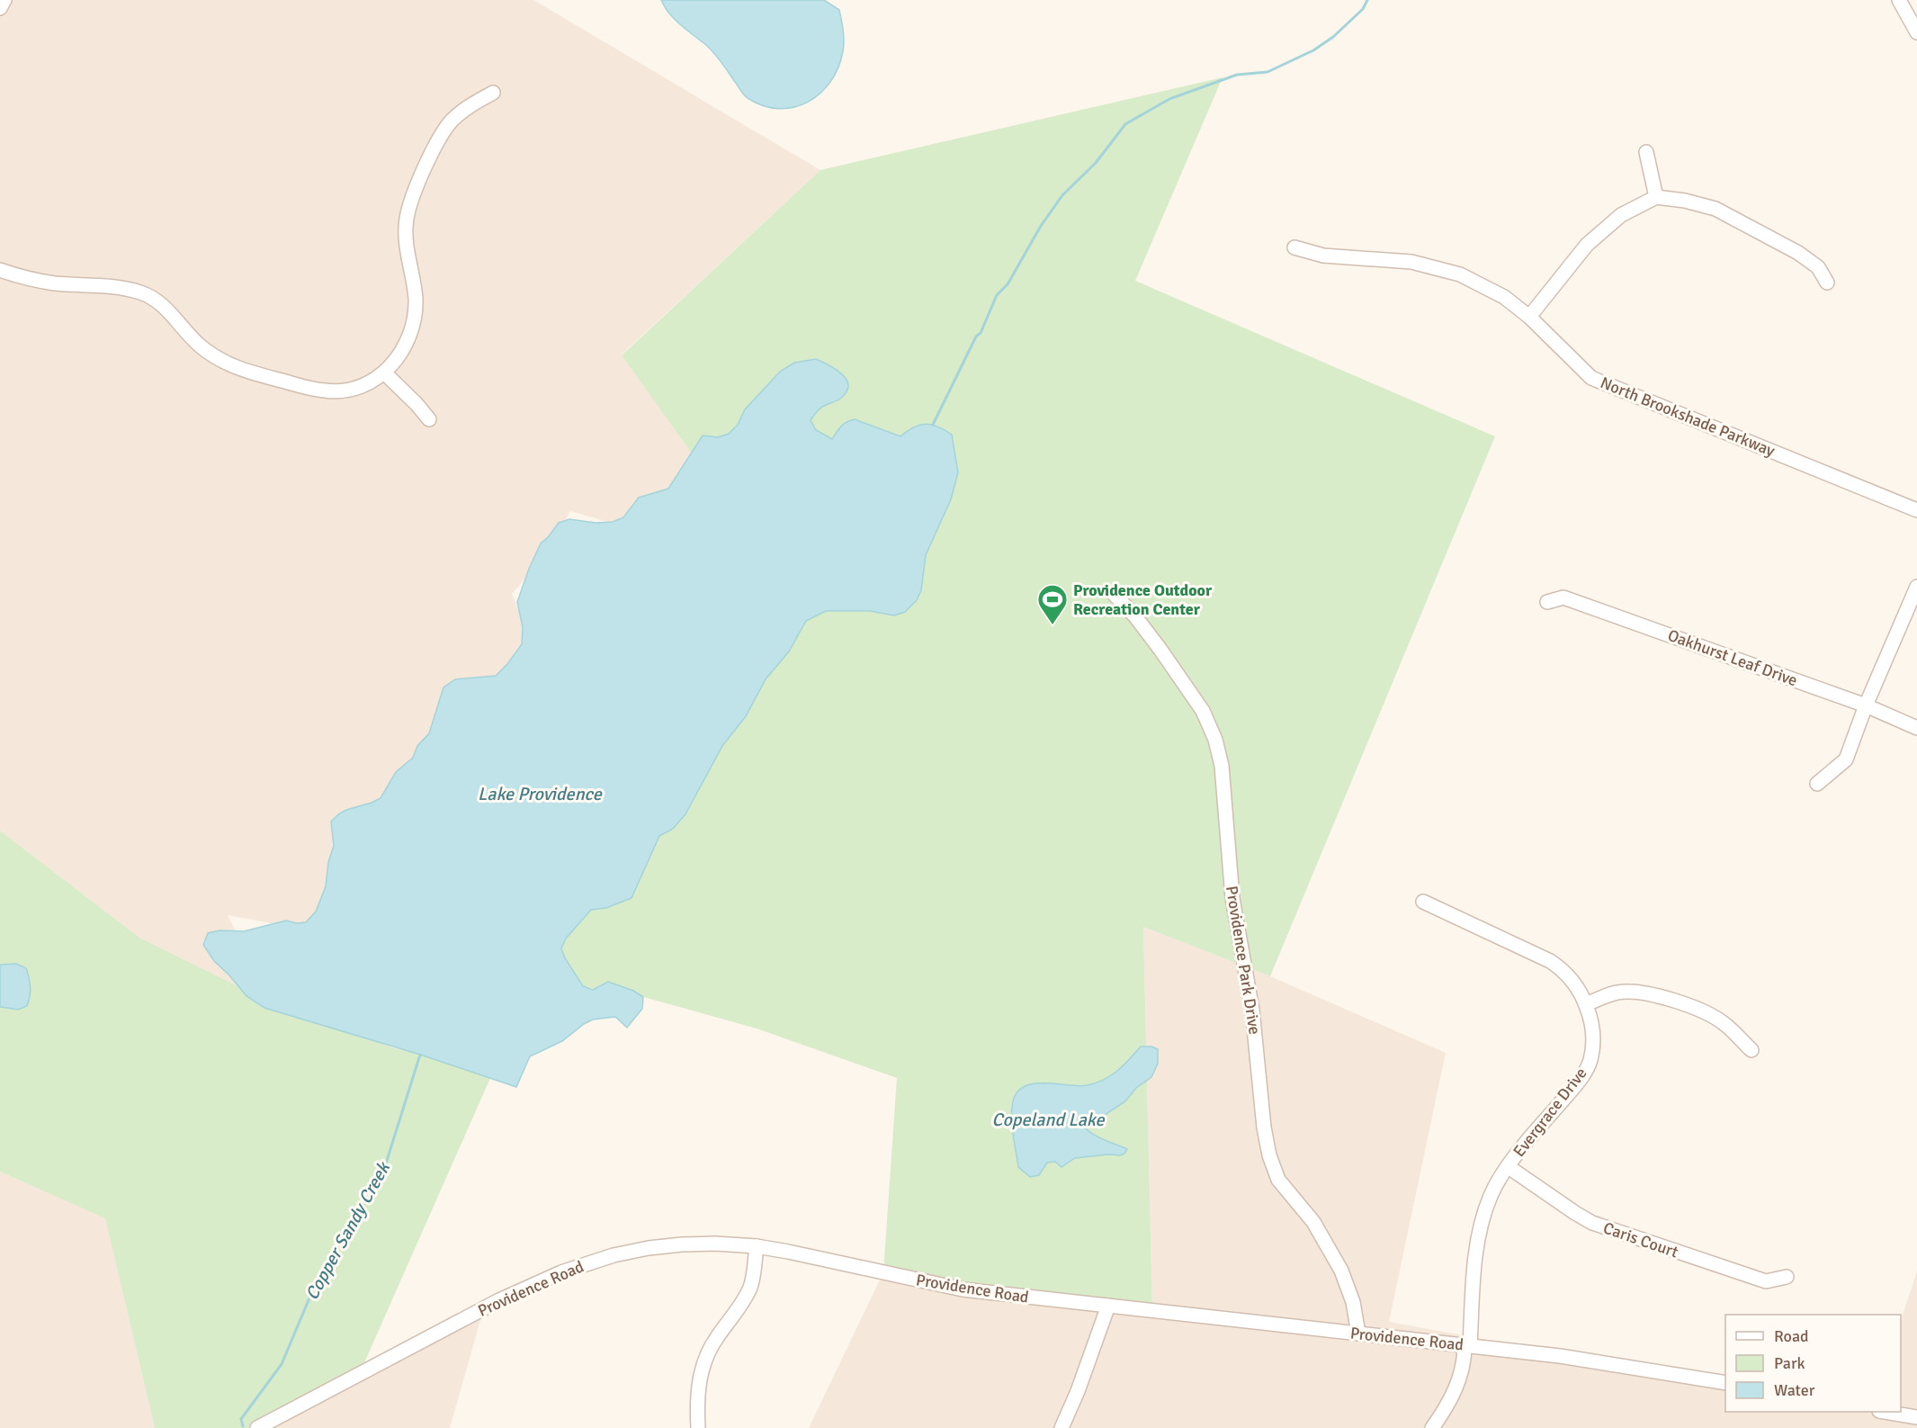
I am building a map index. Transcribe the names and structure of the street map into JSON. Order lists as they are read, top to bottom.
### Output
{
  "streets": {
    "street": [
      "North Brookshade Parkway",
      "Oakhurst Leaf Drive",
      "Providence Park Drive",
      "Evergrace Drive",
      "Caris Court",
      "Providence Road"
    ]
  },
  "crossings": [
    ["Providence Park Drive", "Providence Road"],
    ["Evergrace Drive", "Caris Court"],
    ["Evergrace Drive", "Providence Road"]
  ],
  "water": ["Lake Providence", "Copeland Lake", "Copper Sandy Creek"],
  "places": {
    "sports": ["Providence Outdoor Recreation Center"]
  },
  "legend": ["Road", "Park", "Water"]
}
